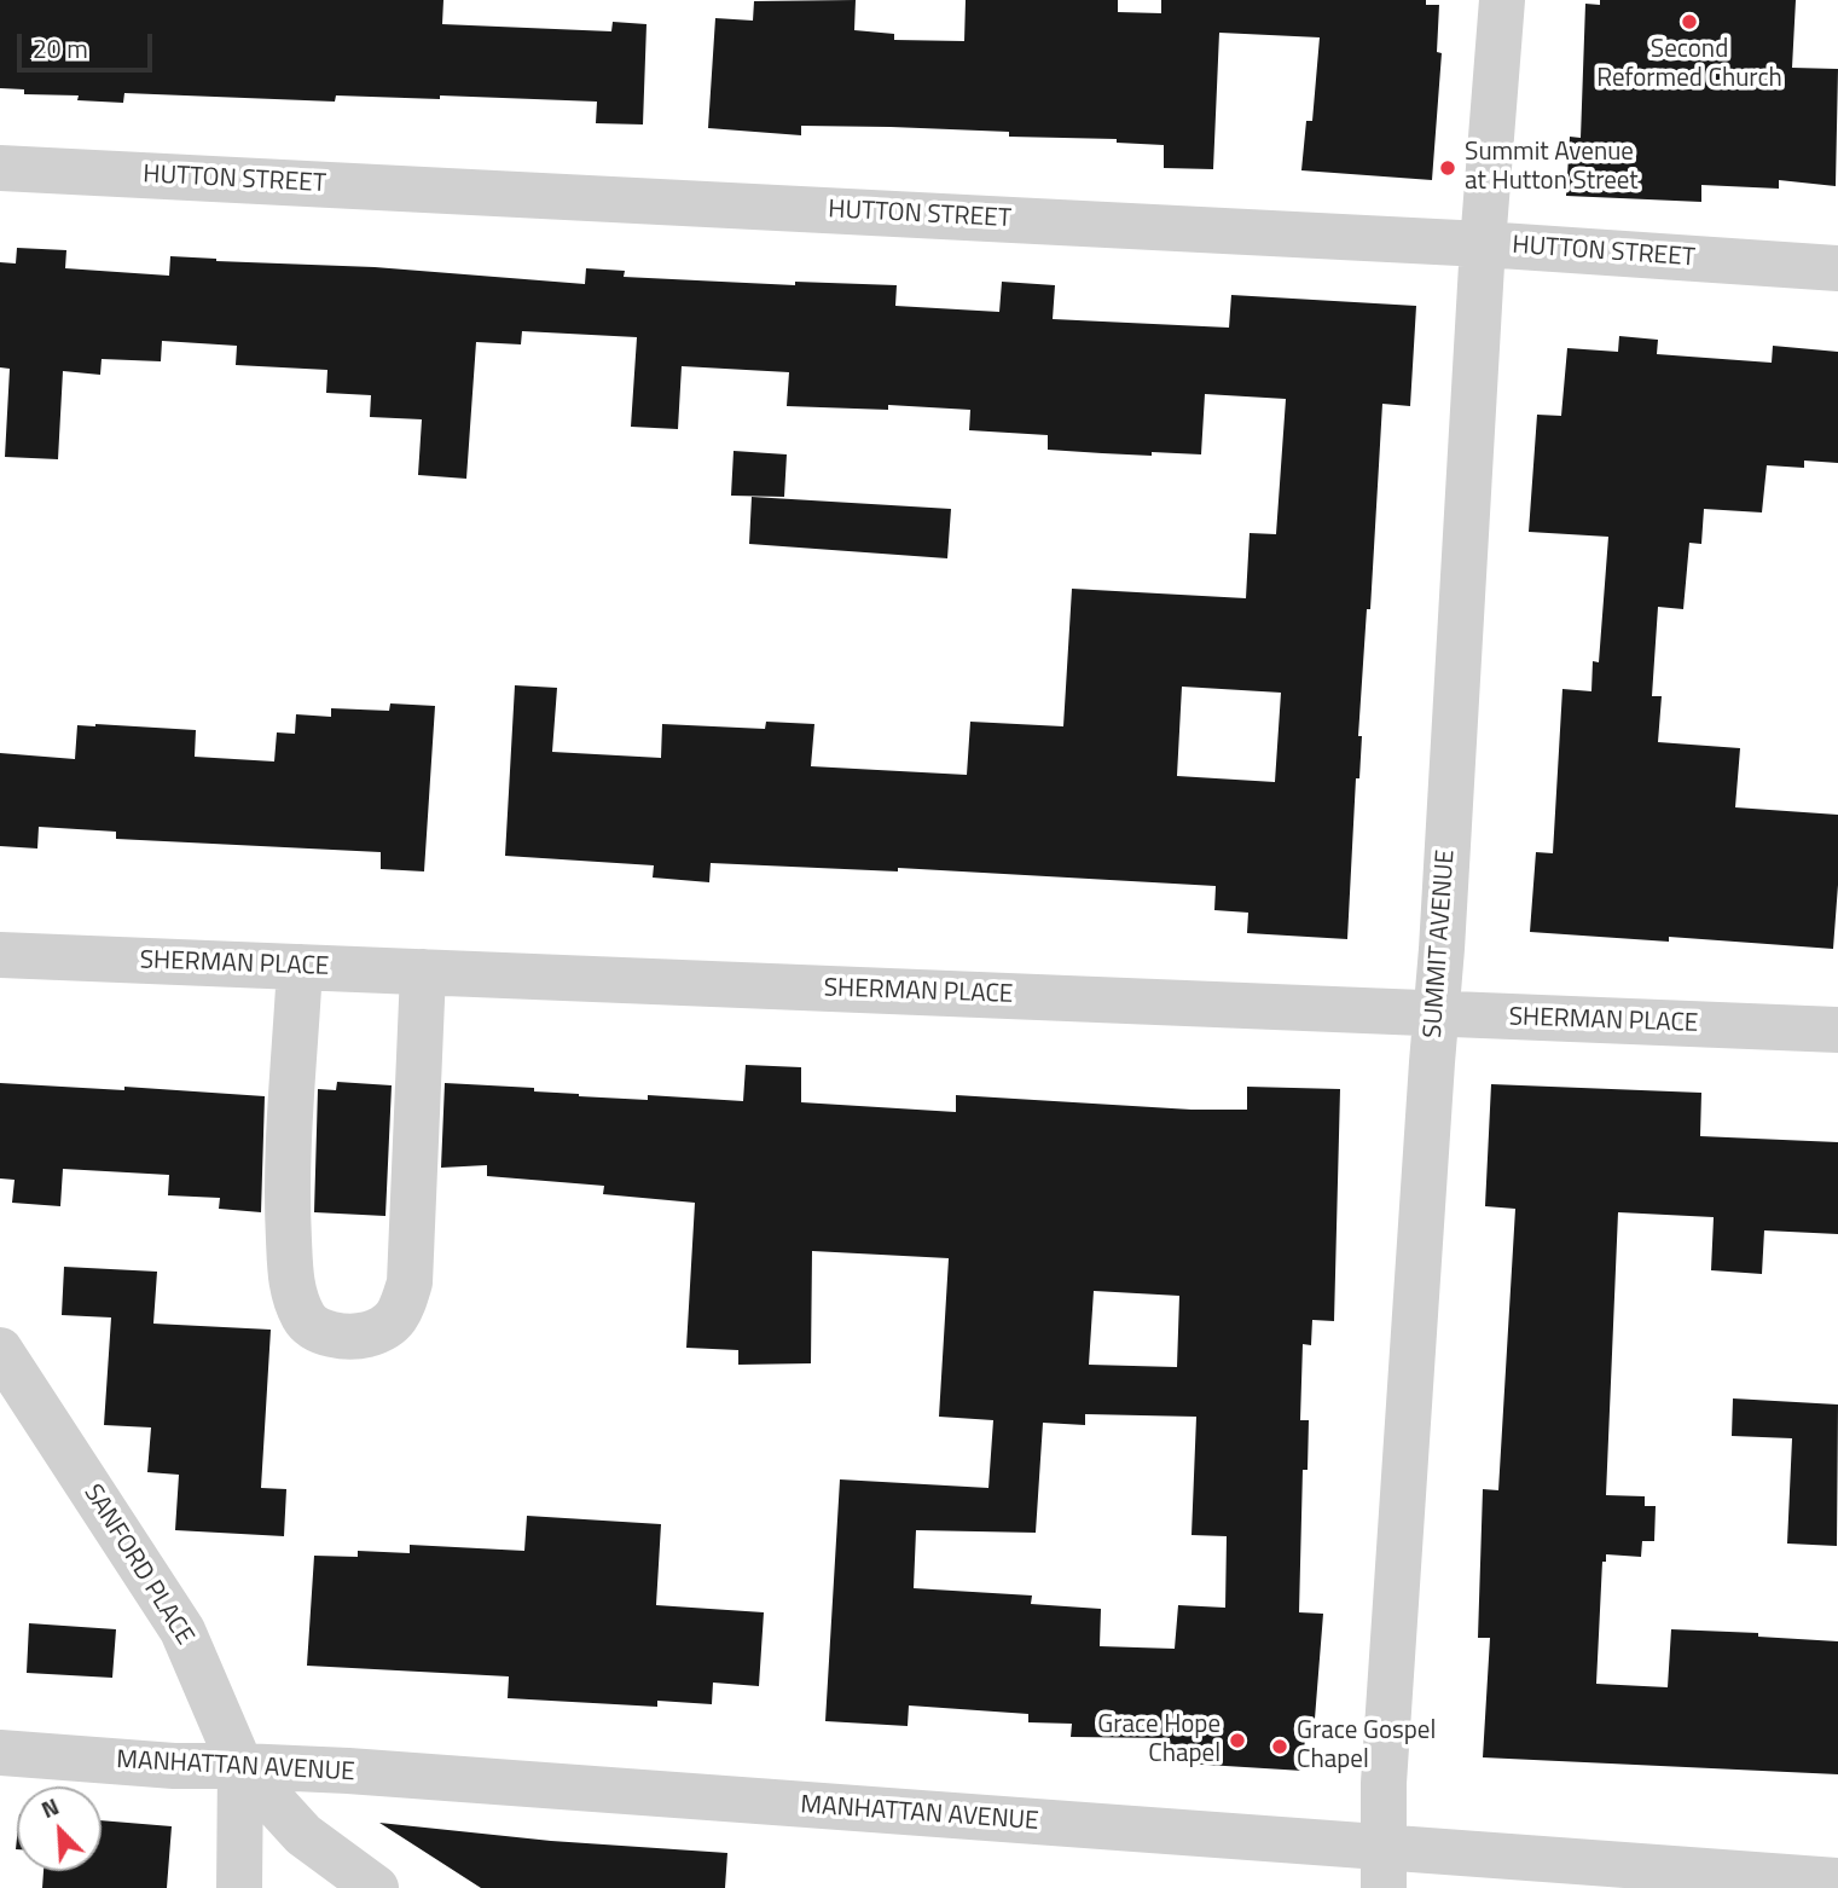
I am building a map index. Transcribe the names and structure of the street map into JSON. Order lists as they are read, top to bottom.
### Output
{
  "streets": {
    "street": [
      "HUTTON STREET",
      "SUMMIT AVENUE",
      "SHERMAN PLACE",
      "SANFORD PLACE",
      "MANHATTAN AVENUE"
    ]
  },
  "crossings": [
    ["HUTTON STREET", "SUMMIT AVENUE"],
    ["SUMMIT AVENUE", "SHERMAN PLACE"],
    ["SUMMIT AVENUE", "MANHATTAN AVENUE"],
    ["SANFORD PLACE", "MANHATTAN AVENUE"]
  ],
  "places": [
    "Second Reformed Church",
    "Summit Avenue at Hutton Street",
    "Grace Hope Chapel",
    "Grace Gospel Chapel"
  ],
  "scale_bar": "20 m",
  "north": "top left"
}
